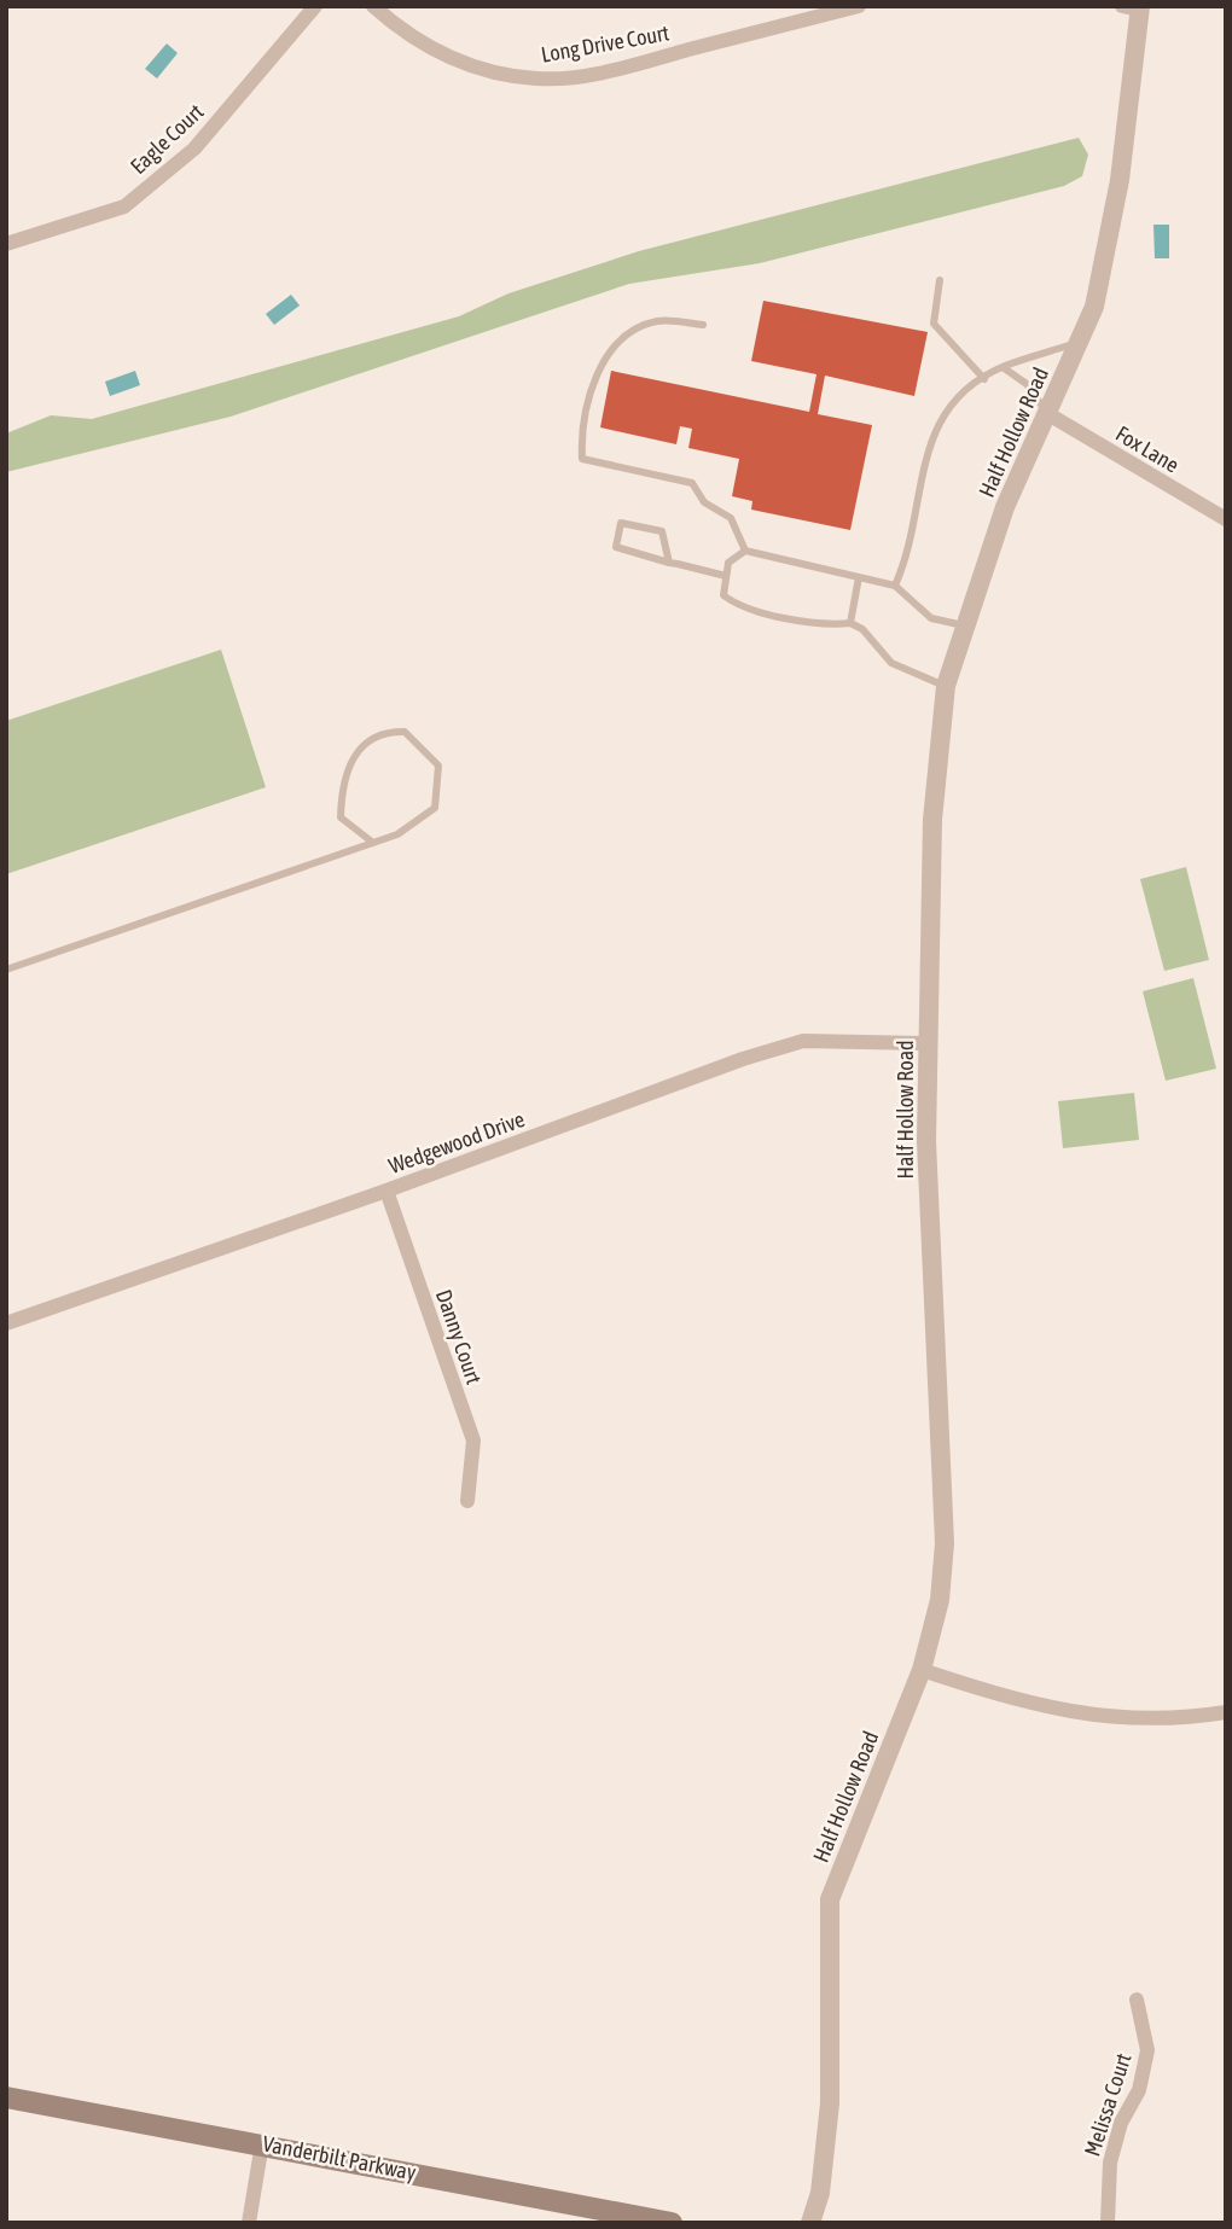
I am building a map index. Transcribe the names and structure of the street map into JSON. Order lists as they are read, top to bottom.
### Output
{
  "streets": {
    "main road": ["Vanderbilt Parkway"],
    "street": [
      "Long Drive Court",
      "Eagle Court",
      "Half Hollow Road",
      "Fox Lane",
      "Wedgewood Drive",
      "Danny Court",
      "Melissa Court"
    ]
  },
  "crossings": [
    ["Half Hollow Road", "Fox Lane"],
    ["Half Hollow Road", "Wedgewood Drive"],
    ["Wedgewood Drive", "Danny Court"]
  ]
}
